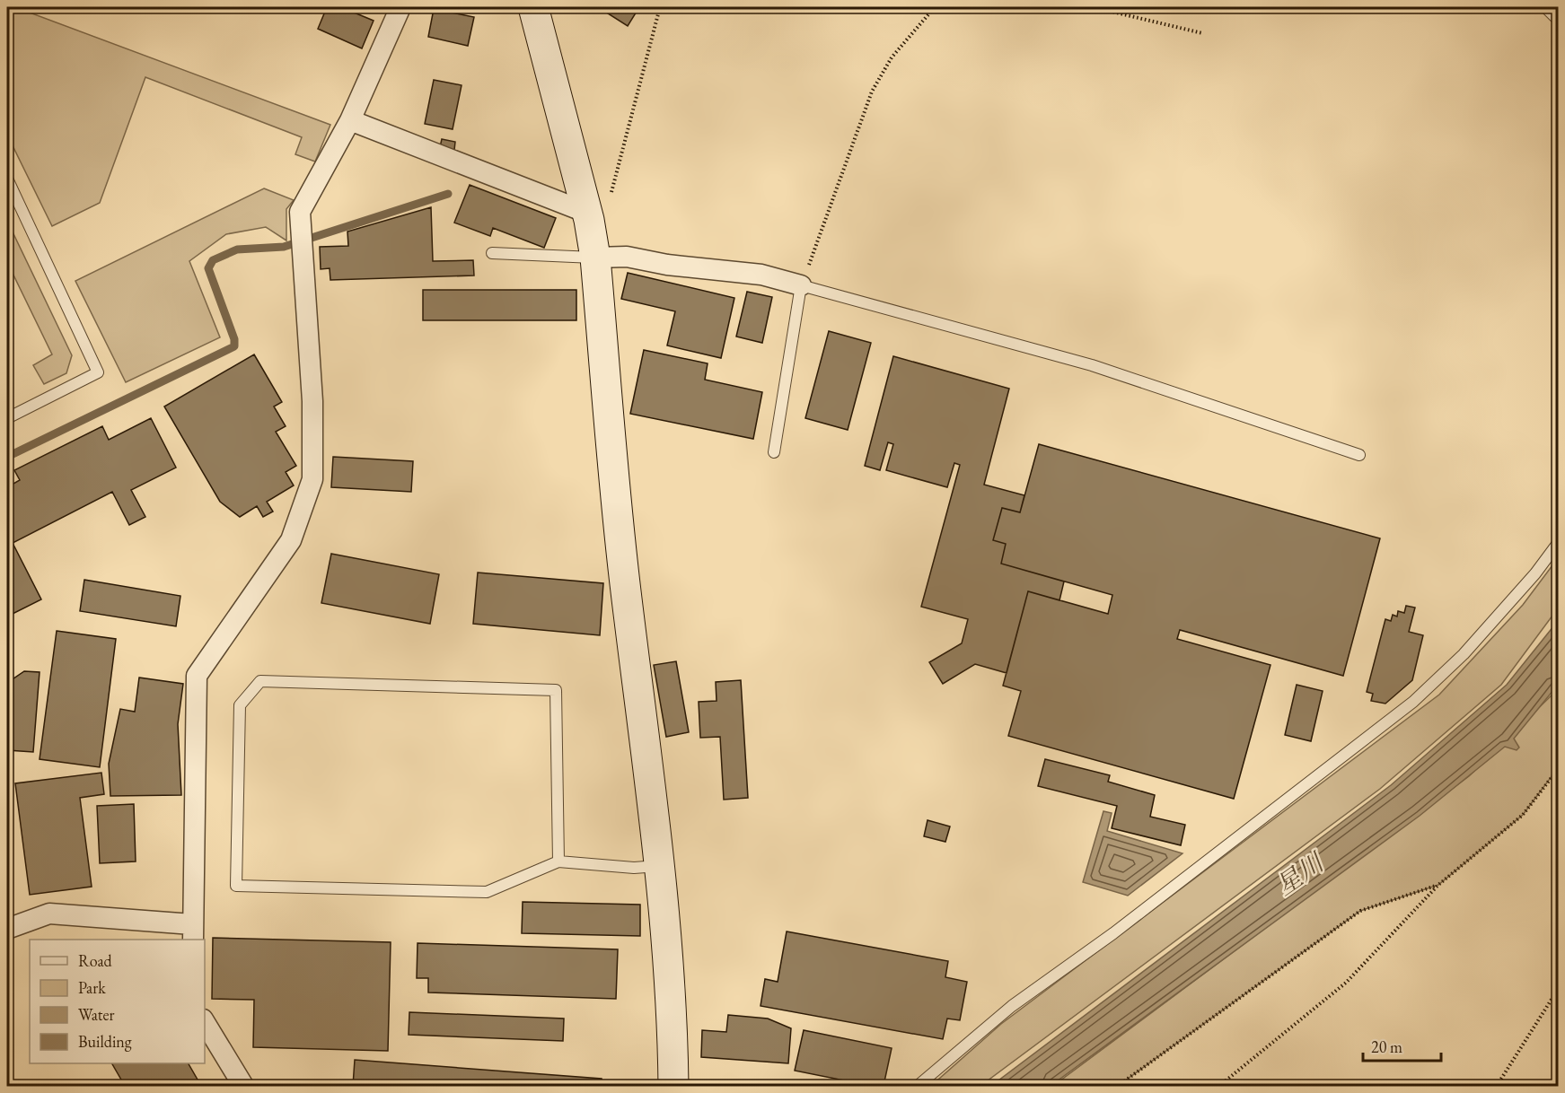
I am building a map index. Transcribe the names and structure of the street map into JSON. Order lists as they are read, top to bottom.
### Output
{
  "water": ["星川"],
  "legend": [
    "Road",
    "Park",
    "Water",
    "Building"
  ],
  "scale_bar": "20 m"
}
